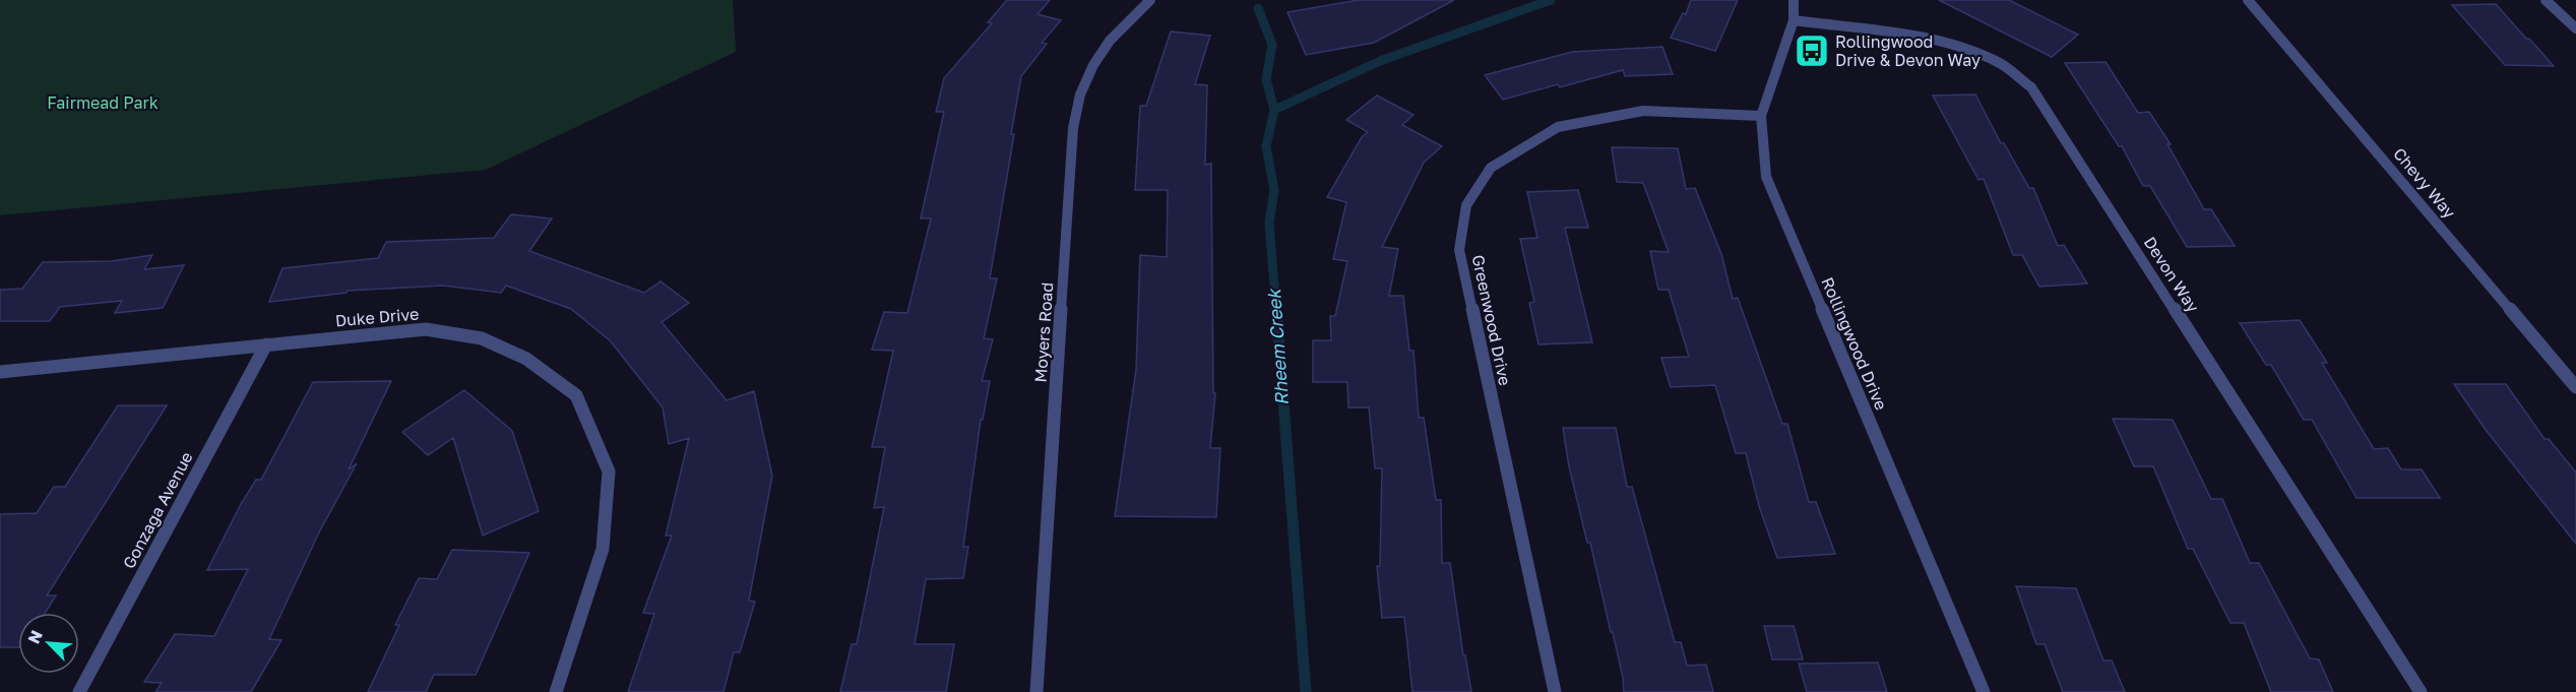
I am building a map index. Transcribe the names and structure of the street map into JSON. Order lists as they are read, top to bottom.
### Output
{
  "streets": {
    "street": [
      "Chevy Way",
      "Devon Way",
      "Duke Drive",
      "Greenwood Drive",
      "Moyers Road",
      "Rollingwood Drive",
      "Gonzaga Avenue"
    ]
  },
  "crossings": [
    ["Devon Way", "Rollingwood Drive"],
    ["Duke Drive", "Gonzaga Avenue"],
    ["Greenwood Drive", "Rollingwood Drive"]
  ],
  "water": ["Rheem Creek"],
  "parks": ["Fairmead Park"],
  "places": {
    "bus stop": ["Rollingwood Drive & Devon Way"]
  },
  "north": "top left"
}
